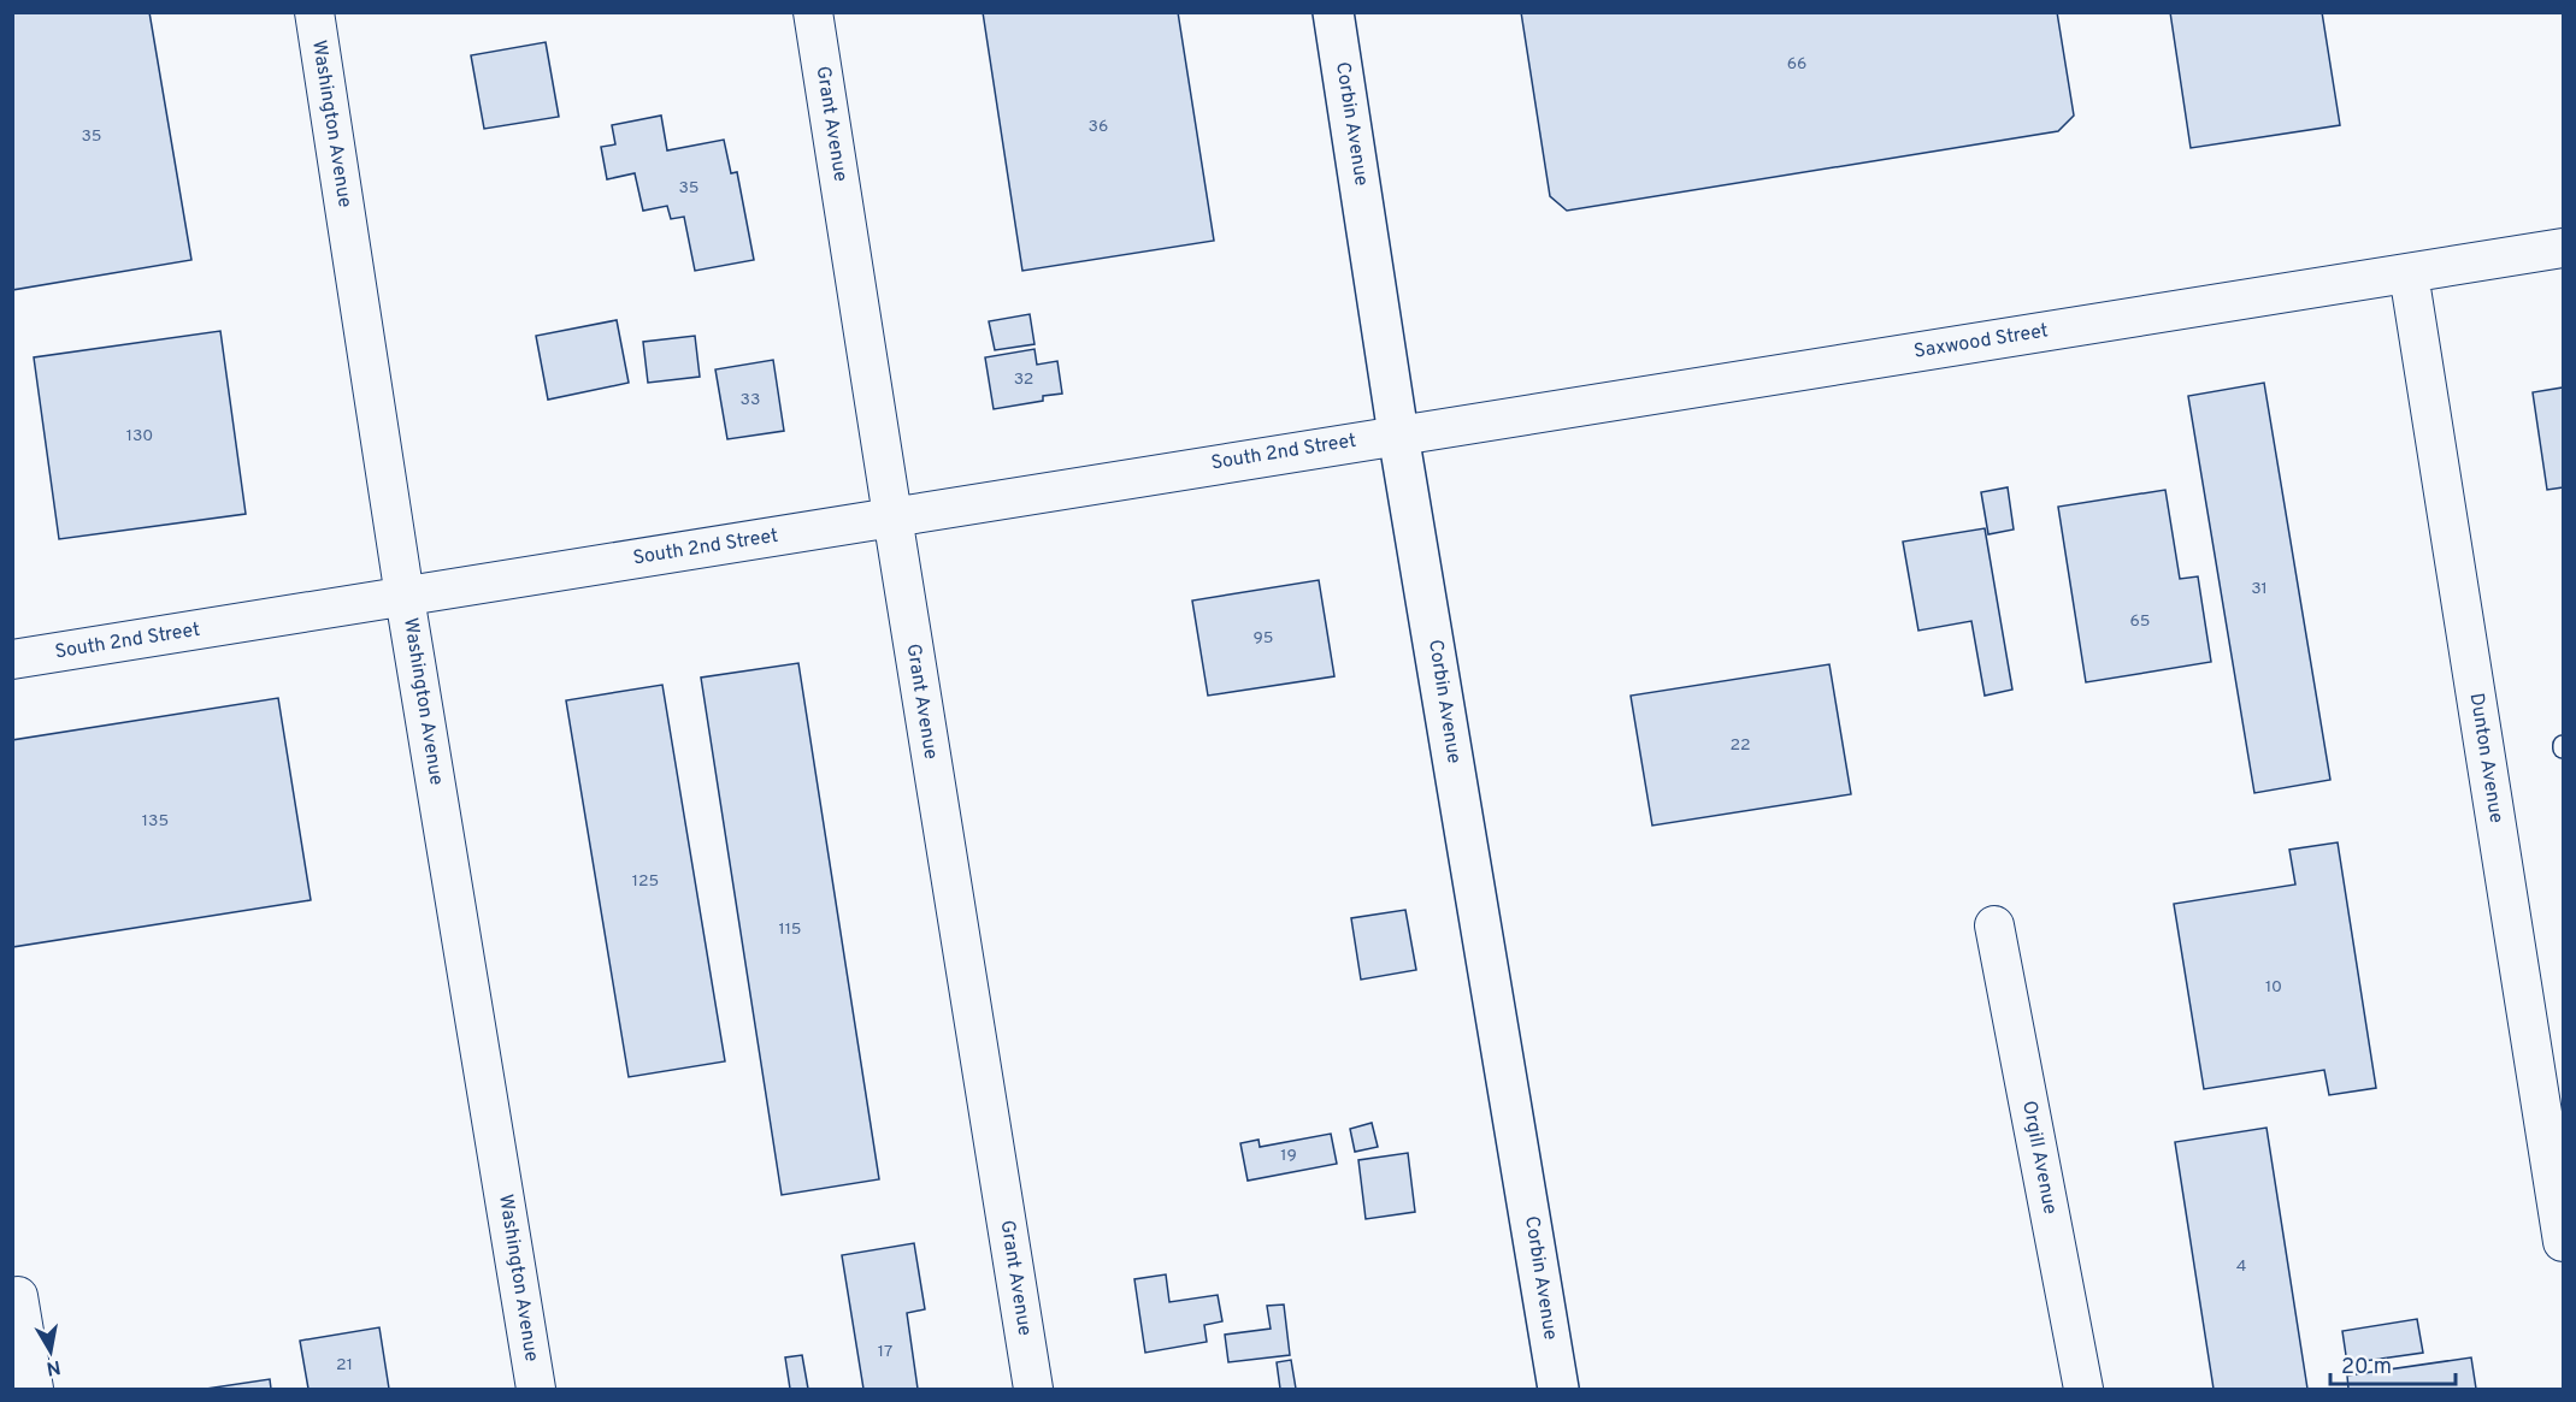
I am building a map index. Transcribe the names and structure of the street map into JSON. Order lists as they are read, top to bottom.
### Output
{
  "streets": {
    "street": [
      "Washington Avenue",
      "Grant Avenue",
      "Corbin Avenue",
      "Saxwood Street",
      "South 2nd Street",
      "Dunton Avenue",
      "Orgill Avenue"
    ]
  },
  "crossings": [
    ["Washington Avenue", "South 2nd Street"],
    ["Grant Avenue", "South 2nd Street"],
    ["Corbin Avenue", "Saxwood Street"],
    ["Corbin Avenue", "South 2nd Street"],
    ["Saxwood Street", "South 2nd Street"],
    ["Saxwood Street", "Dunton Avenue"]
  ],
  "house_numbers": [
    "66",
    "36",
    "35",
    "35",
    "32",
    "33",
    "130",
    "31",
    "65",
    "95",
    "22",
    "135",
    "125",
    "115",
    "10",
    "19",
    "4",
    "17",
    "21"
  ],
  "scale_bar": "20 m",
  "north": "bottom"
}
